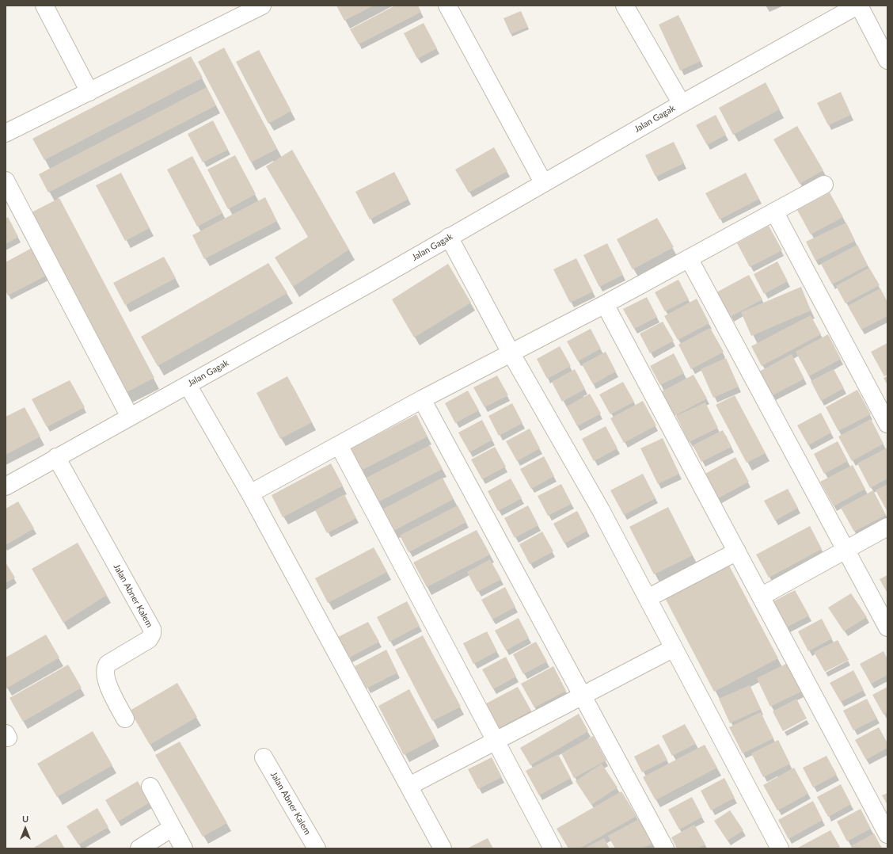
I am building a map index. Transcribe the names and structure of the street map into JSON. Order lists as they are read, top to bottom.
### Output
{
  "streets": {
    "street": ["Jalan Gagak", "Jalan Abner Kalem"]
  },
  "crossings": [
    ["Jalan Gagak", "Jalan Abner Kalem"]
  ],
  "north": "top"
}
